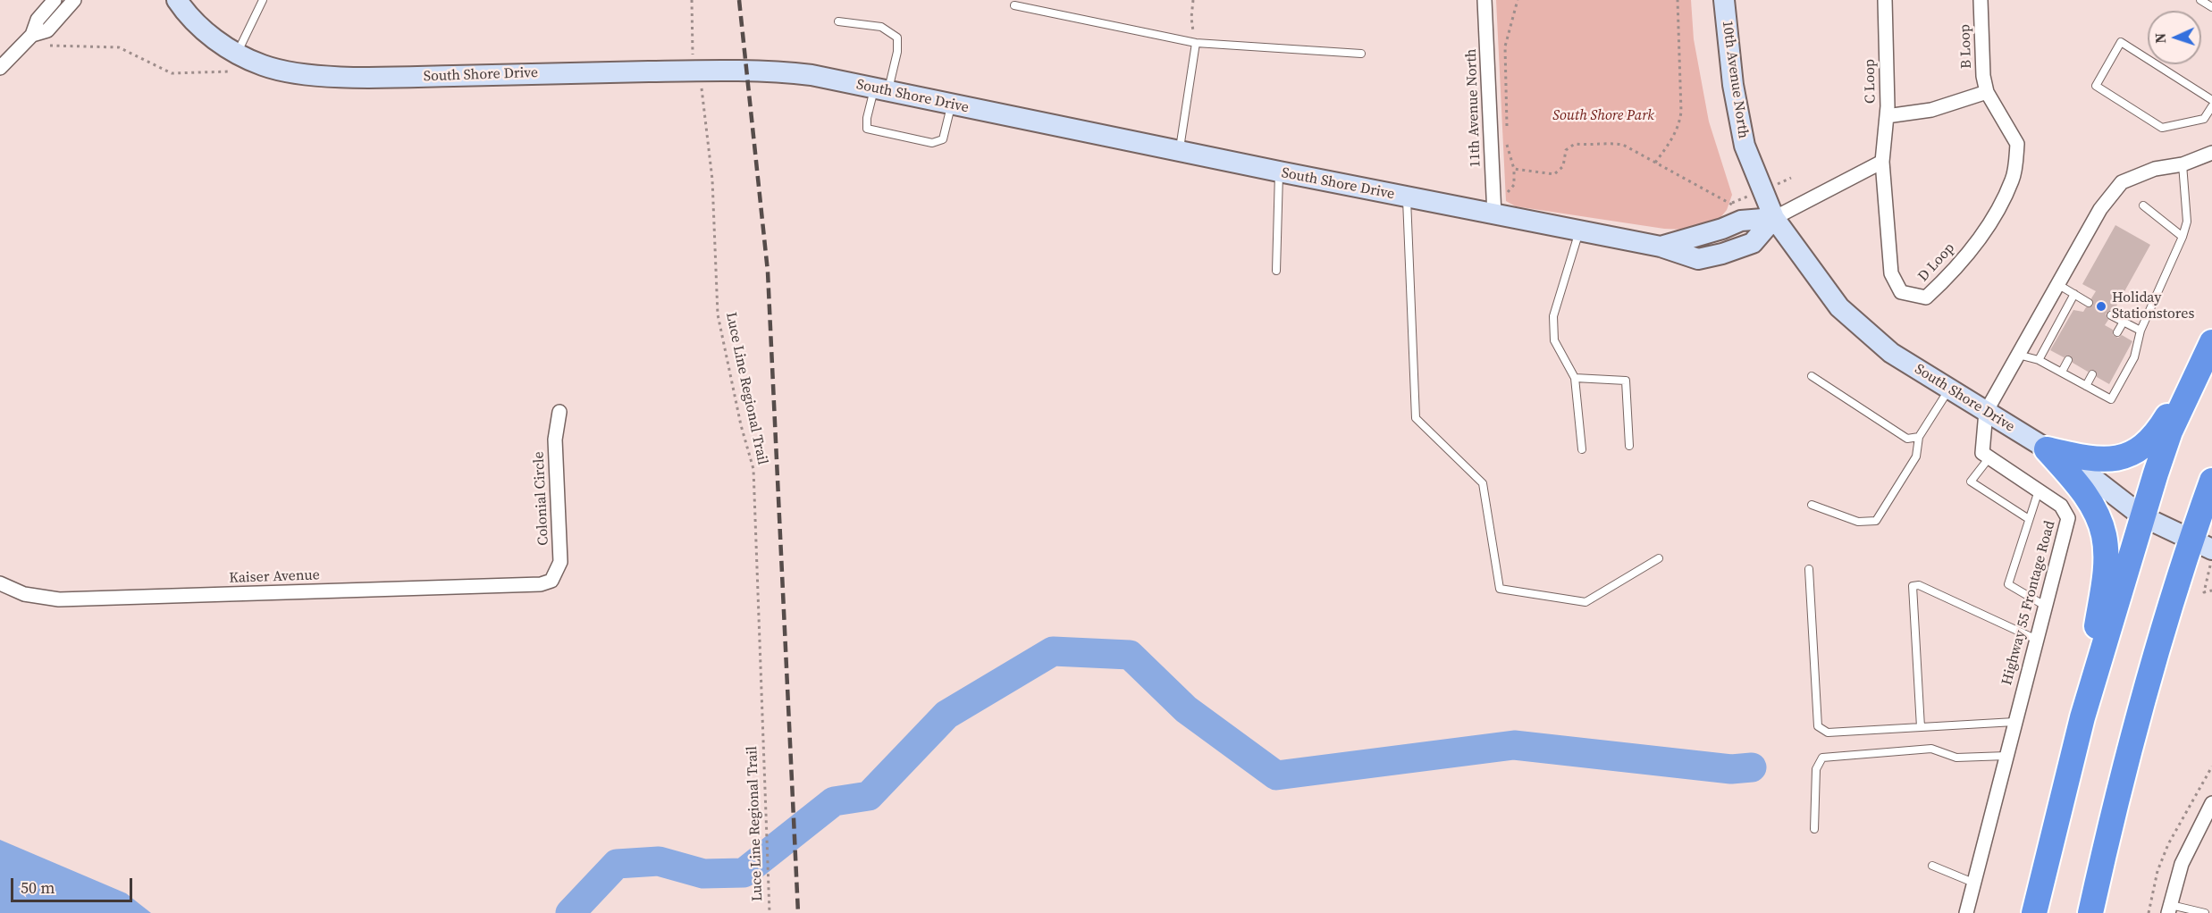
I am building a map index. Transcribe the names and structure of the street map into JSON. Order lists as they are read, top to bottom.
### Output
{
  "streets": {
    "street": [
      "B Loop",
      "South Shore Drive",
      "10th Avenue North",
      "C Loop",
      "11th Avenue North",
      "D Loop",
      "Colonial Circle",
      "Kaiser Avenue",
      "Highway 55 Frontage Road"
    ],
    "path": ["Luce Line Regional Trail"]
  },
  "crossings": [
    ["B Loop", "D Loop"],
    ["South Shore Drive", "10th Avenue North"],
    ["South Shore Drive", "11th Avenue North"],
    ["South Shore Drive", "Luce Line Regional Trail"],
    ["C Loop", "D Loop"],
    ["Colonial Circle", "Kaiser Avenue"]
  ],
  "parks": ["South Shore Park"],
  "places": ["Holiday Stationstores"],
  "scale_bar": "50 m",
  "north": "left"
}
